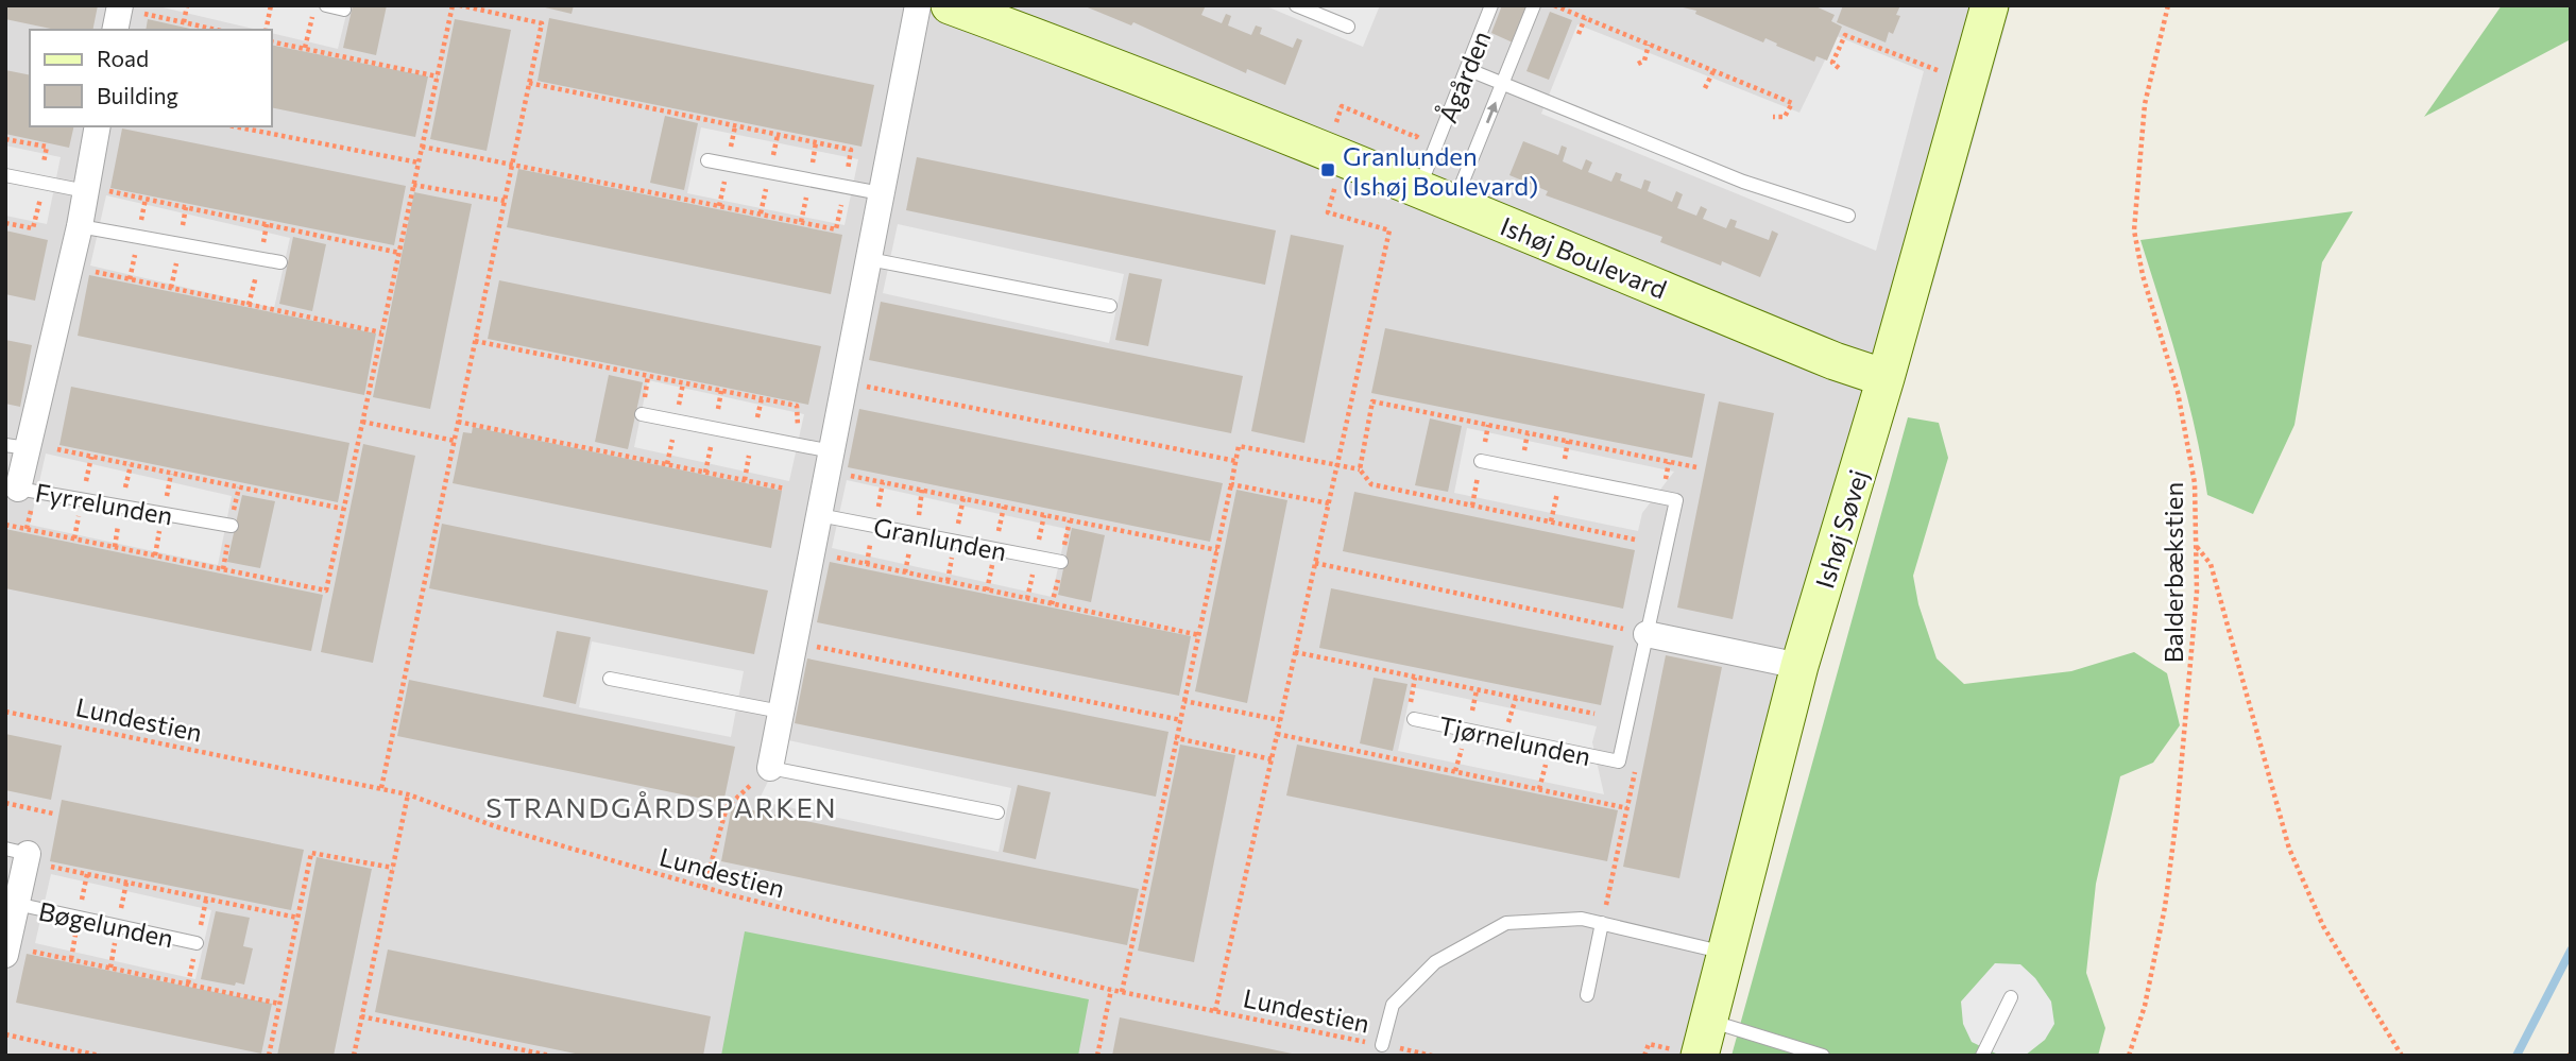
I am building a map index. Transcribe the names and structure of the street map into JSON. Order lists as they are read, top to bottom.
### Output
{
  "streets": {
    "street": [
      "Ishøj Boulevard",
      "Fyrrelunden",
      "Ishøj Søvej",
      "Bøgelunden"
    ],
    "lane": ["Ågården", "Granlunden", "Tjørnelunden"],
    "path": ["Balderbækstien", "Lundestien"]
  },
  "crossings": [
    ["Ågården", "Ishøj Boulevard"],
    ["Ishøj Boulevard", "Ishøj Søvej"]
  ],
  "districts": ["STRANDGÅRDSPARKEN"],
  "places": {
    "transit": ["Granlunden (Ishøj Boulevard)"]
  },
  "legend": ["Road", "Building"]
}
